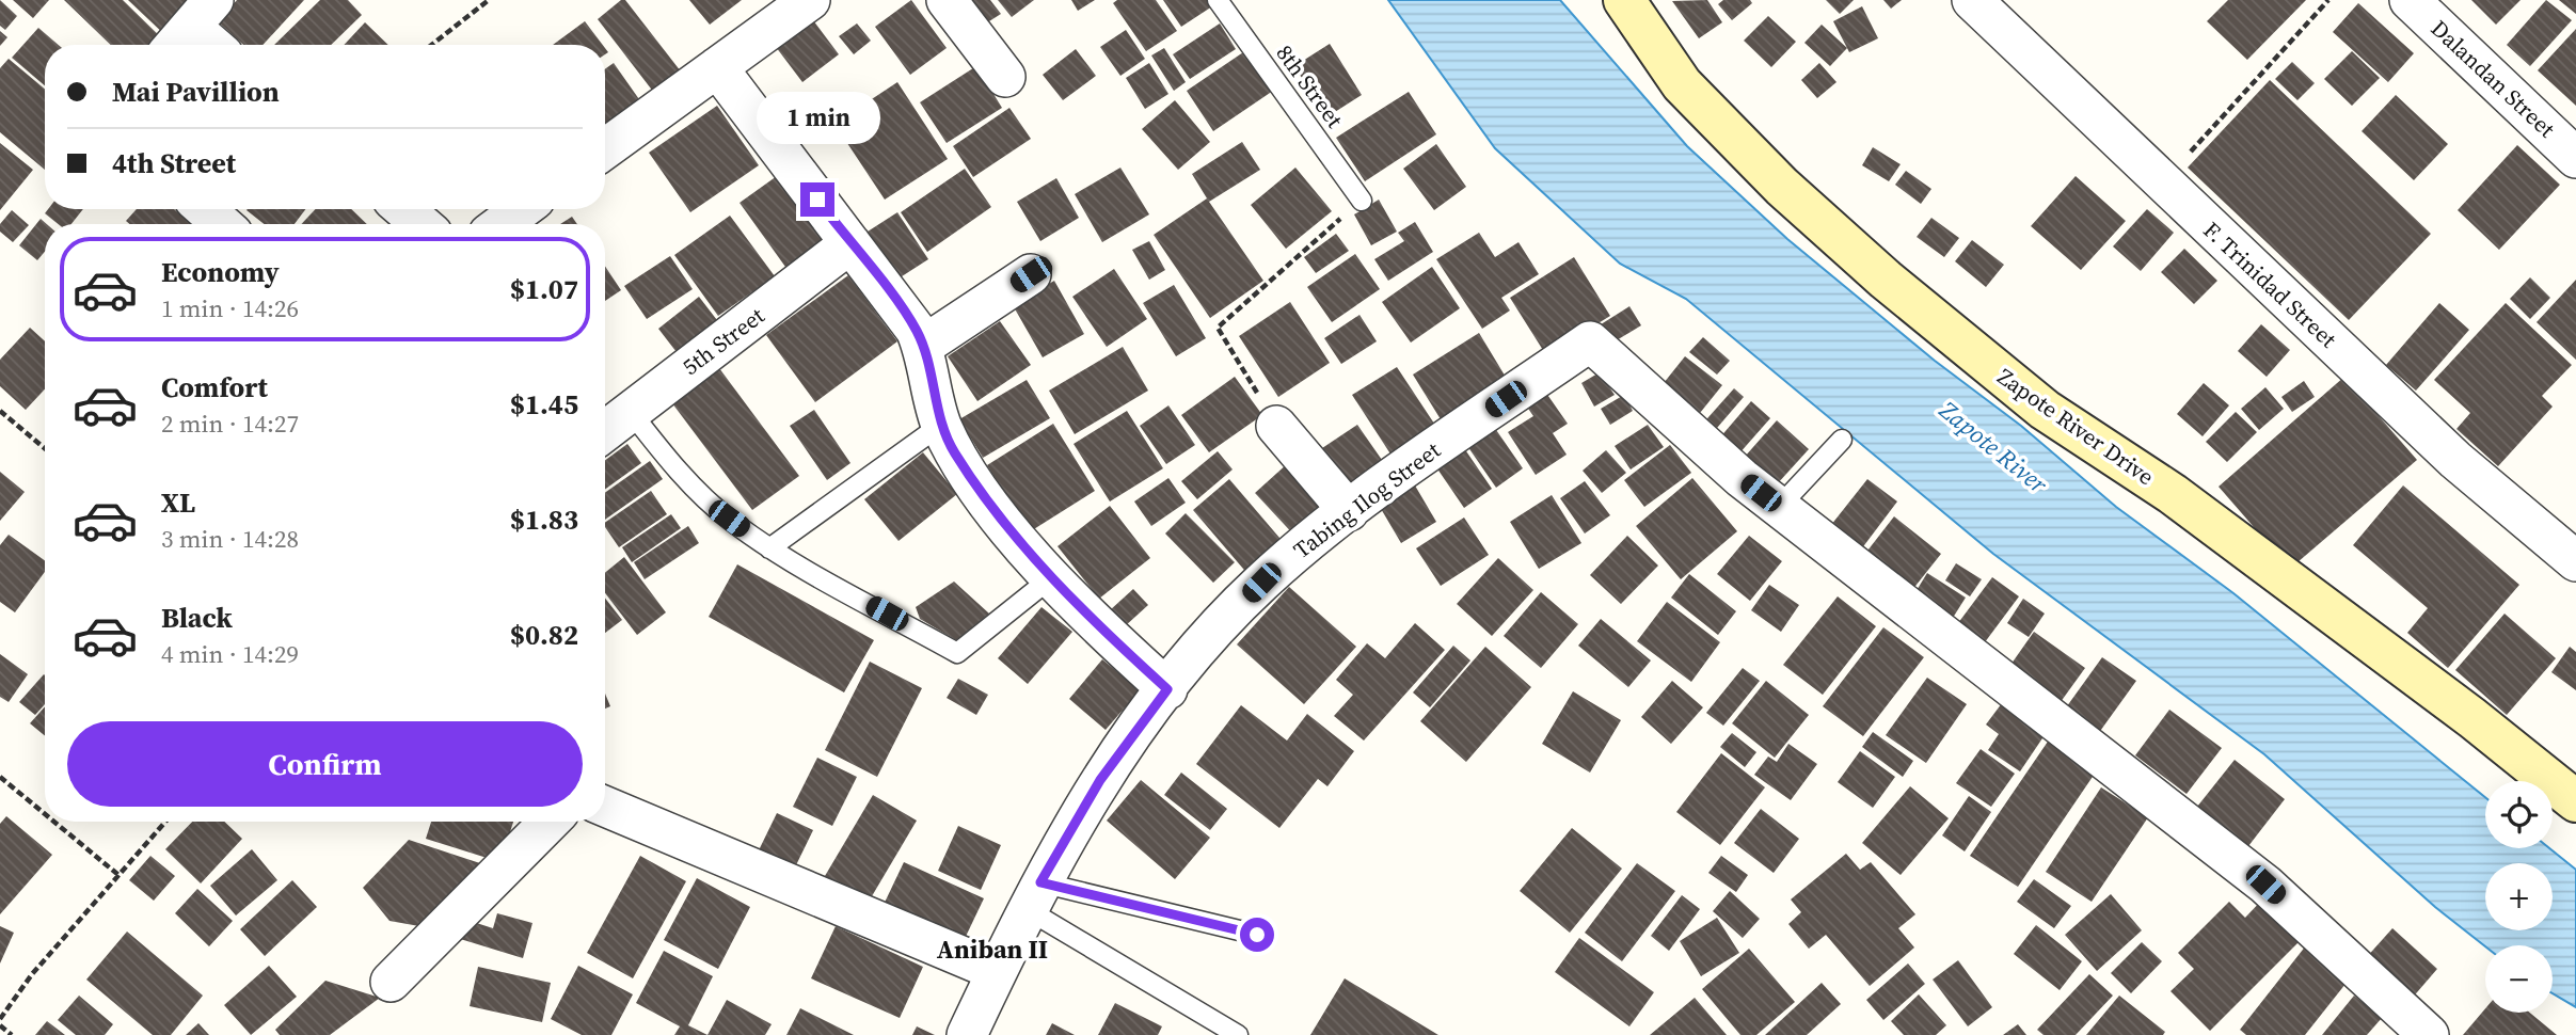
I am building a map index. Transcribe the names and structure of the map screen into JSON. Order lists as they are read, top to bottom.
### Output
{
  "streets": {
    "main road": ["Zapote River Drive"],
    "street": [
      "Dalandan Street",
      "F. Trinidad Street",
      "5th Street",
      "Tabing Ilog Street"
    ],
    "lane": ["8th Street"]
  },
  "districts": ["Aniban II"],
  "water": ["Zapote River"],
  "page": {
    "banner": ["Mai Pavillion", "4th Street"],
    "bubble": "1 min",
    "list": [
      {
        "name": "Economy",
        "note": "1 min · 14:26",
        "value": "$1.07"
      },
      {
        "name": "Comfort",
        "note": "2 min · 14:27",
        "value": "$1.45"
      },
      {
        "name": "XL",
        "note": "3 min · 14:28",
        "value": "$1.83"
      },
      {
        "name": "Black",
        "note": "4 min · 14:29",
        "value": "$0.82"
      }
    ],
    "buttons": "Confirm",
    "map_buttons": ["+", "−"]
  }
}
